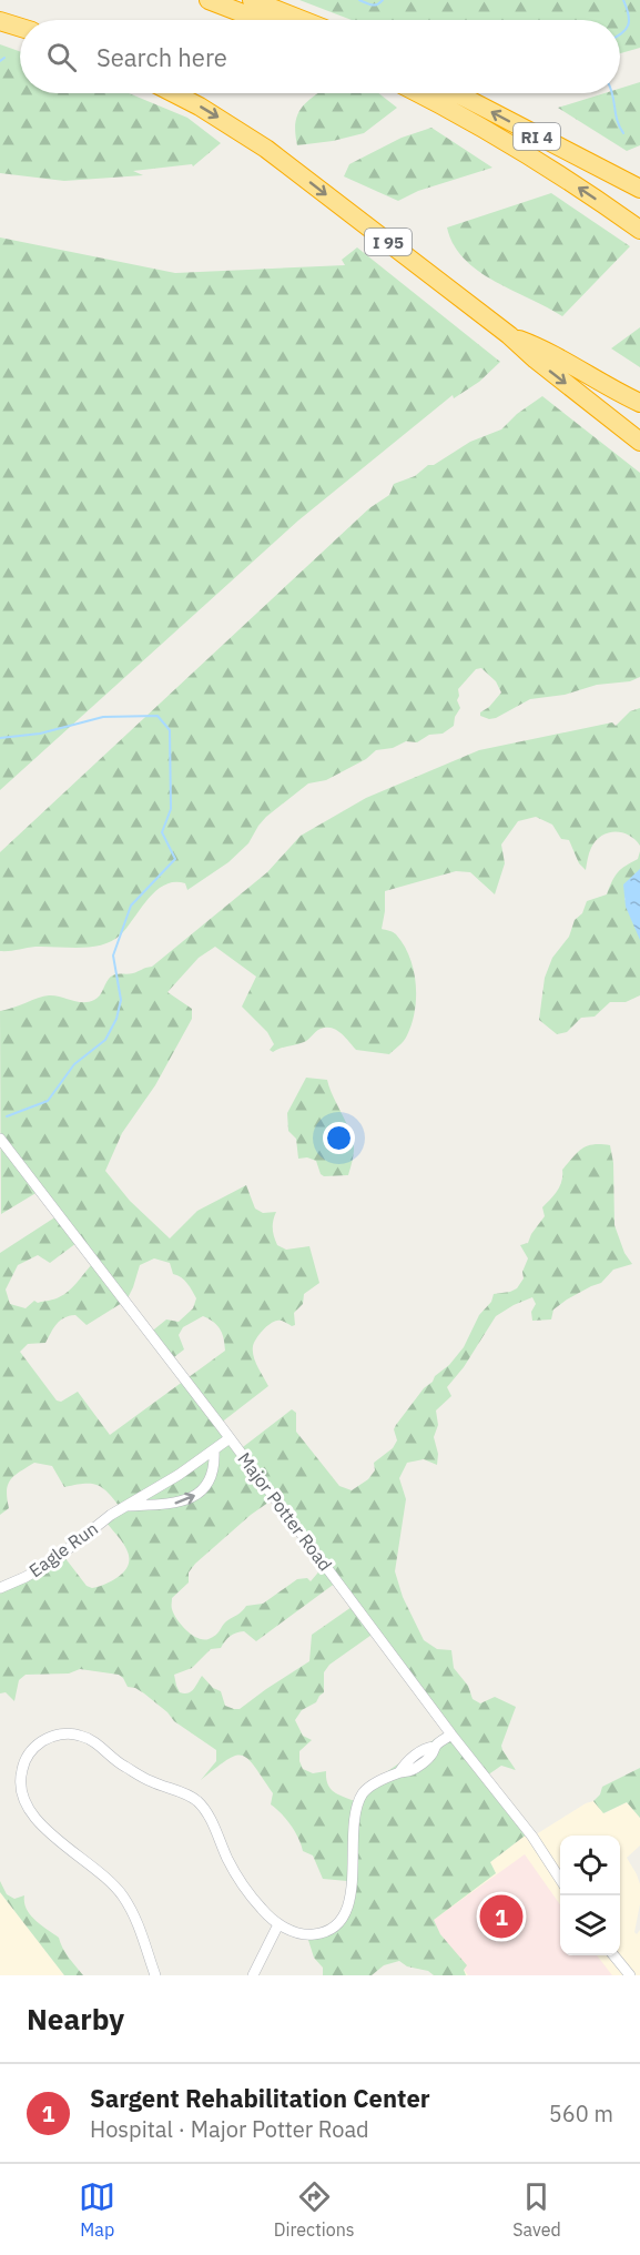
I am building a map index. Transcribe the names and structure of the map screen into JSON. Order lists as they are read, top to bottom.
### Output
{
  "streets": {
    "highway": ["RI 4", "I 95"],
    "street": ["Major Potter Road", "Eagle Run"]
  },
  "crossings": [
    ["Major Potter Road", "Eagle Run"]
  ],
  "page": {
    "search": "Search here",
    "pins": "1",
    "heading": "Nearby",
    "list": [
      {
        "mark": "1",
        "name": "Sargent Rehabilitation Center",
        "note": "Hospital · Major Potter Road",
        "value": "560 m"
      }
    ],
    "nav": ["Map", "Directions", "Saved"]
  }
}
